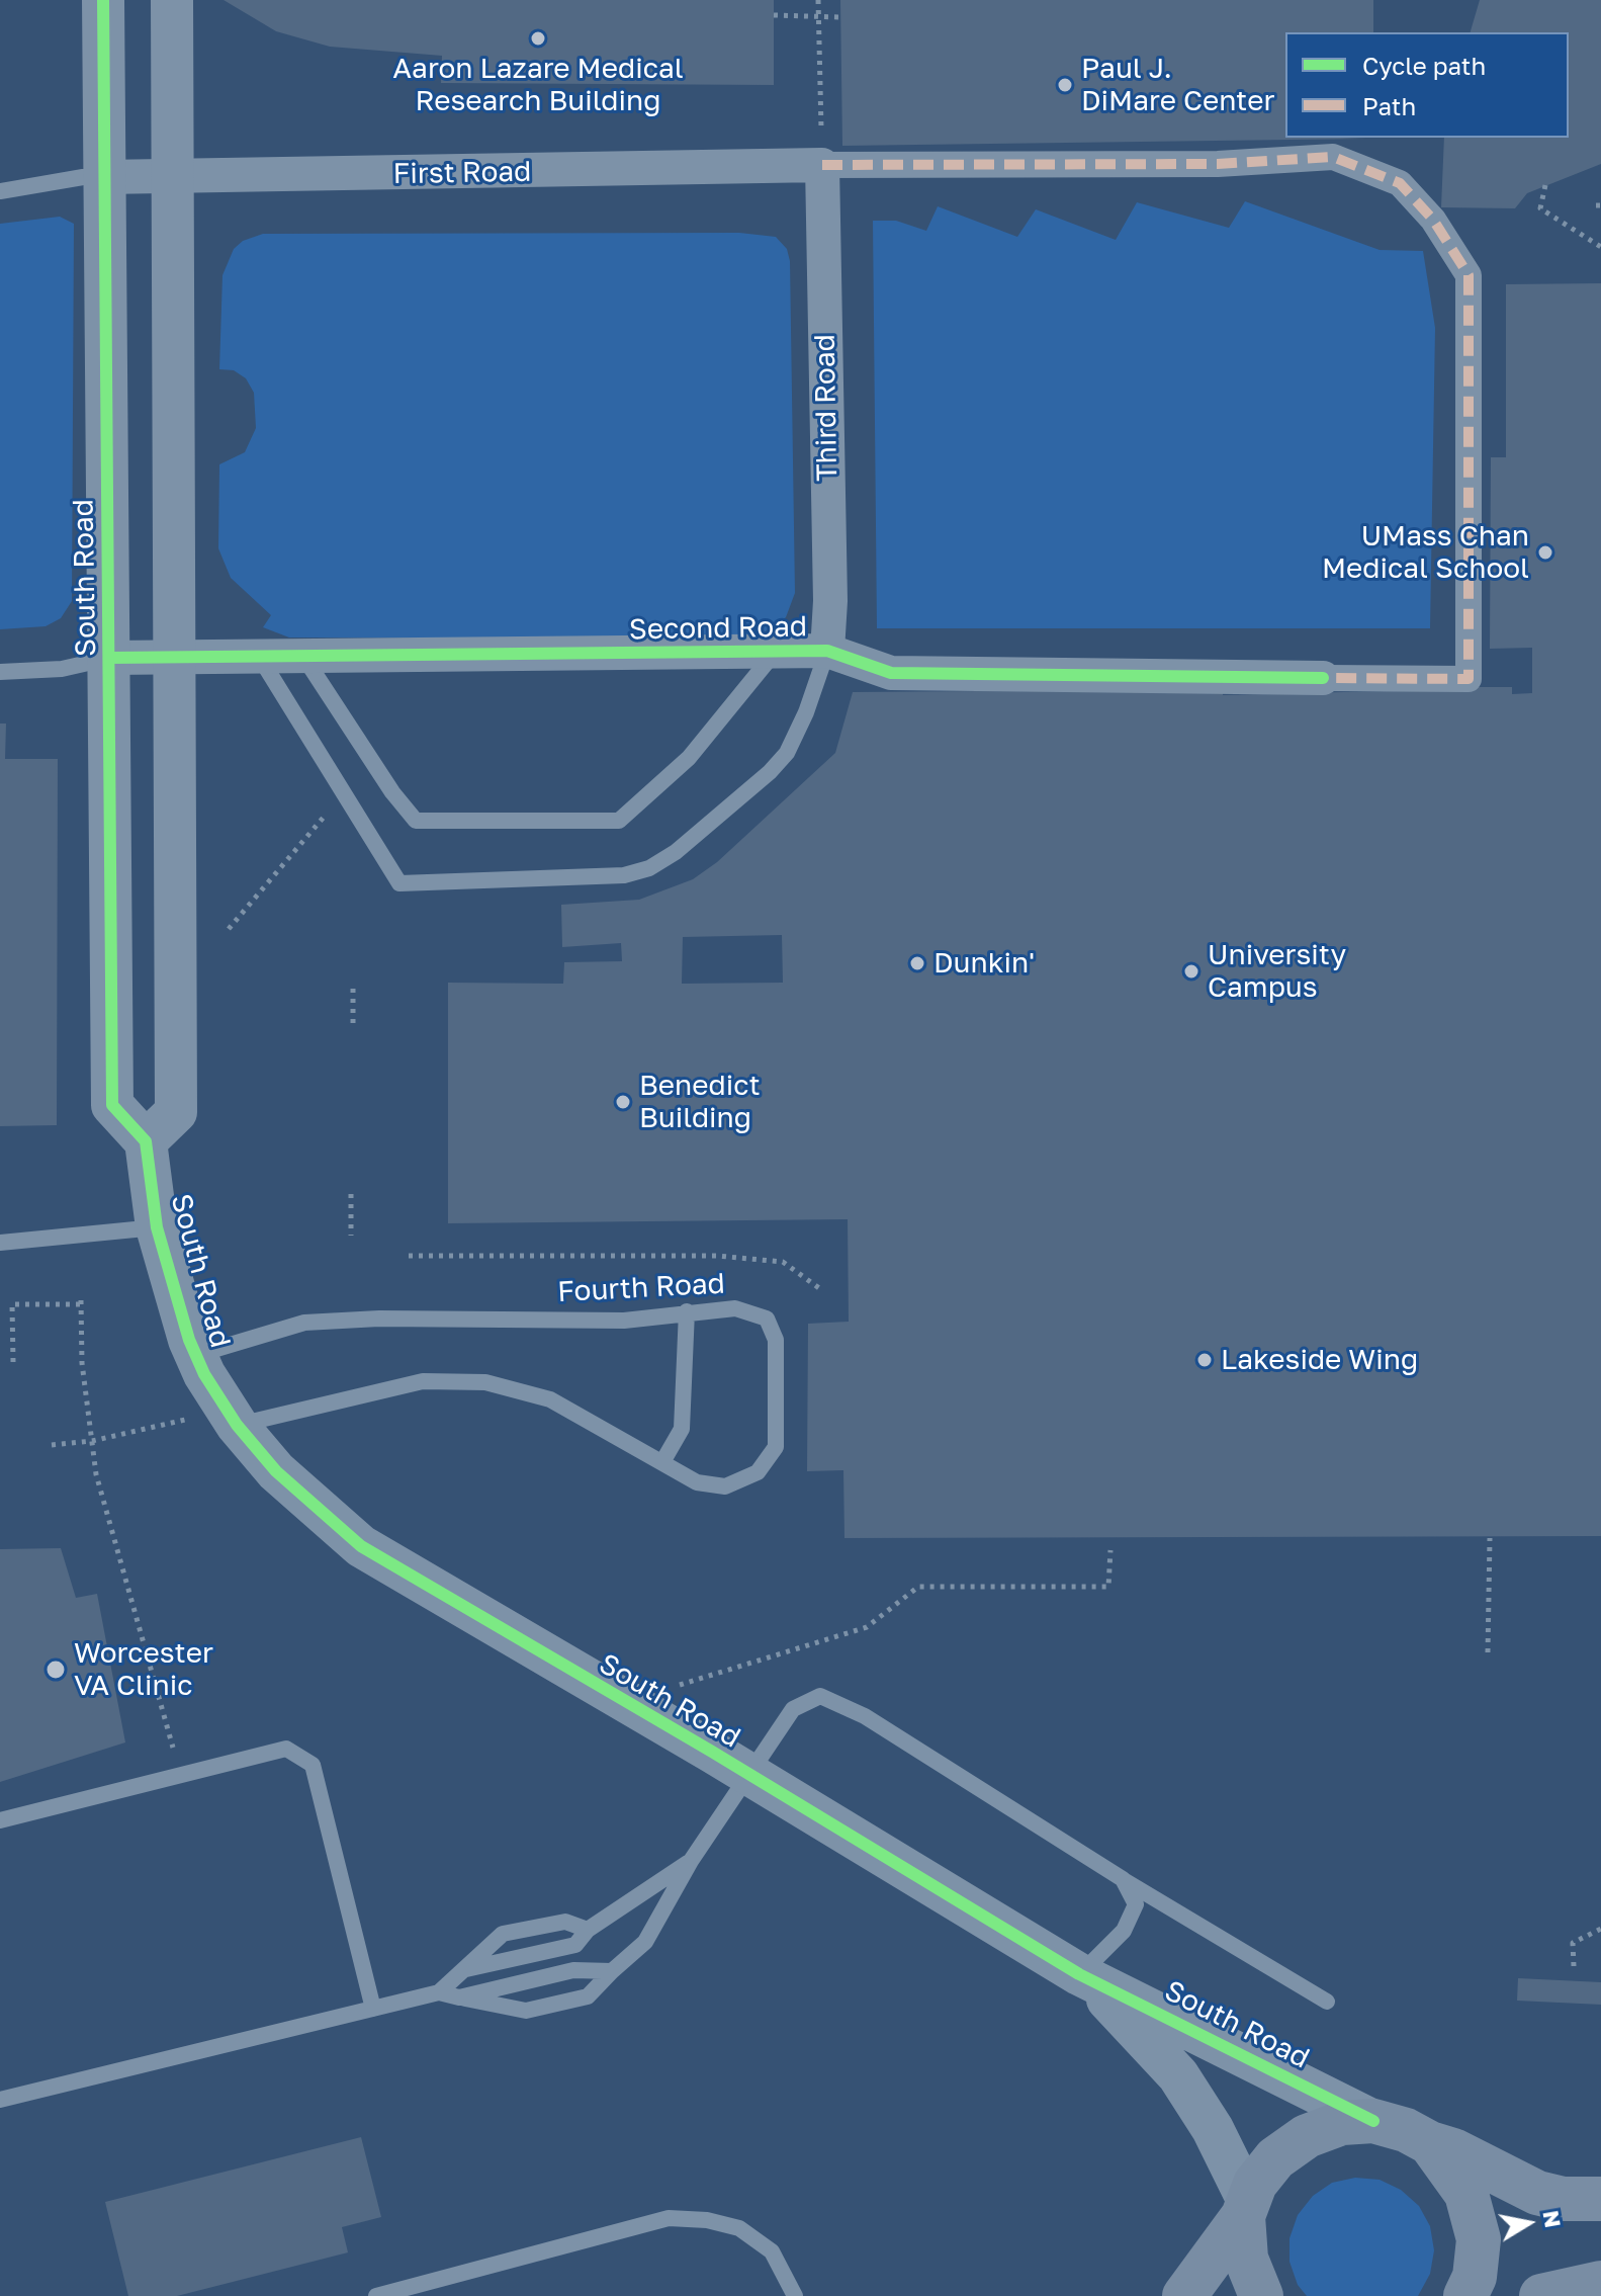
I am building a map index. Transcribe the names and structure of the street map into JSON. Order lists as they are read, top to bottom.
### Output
{
  "streets": {
    "street": [
      "First Road",
      "Third Road",
      "South Road",
      "Second Road"
    ],
    "lane": ["Fourth Road"]
  },
  "crossings": [
    ["First Road", "Third Road"],
    ["First Road", "South Road"],
    ["Third Road", "Second Road"],
    ["South Road", "Second Road"],
    ["South Road", "Fourth Road"]
  ],
  "places": [
    "Aaron Lazare Medical Research Building",
    "Paul J. DiMare Center",
    "UMass Chan Medical School",
    "Dunkin'",
    "University Campus",
    "Benedict Building",
    "Lakeside Wing",
    "Worcester VA Clinic"
  ],
  "legend": ["Cycle path", "Path"],
  "north": "right"
}
